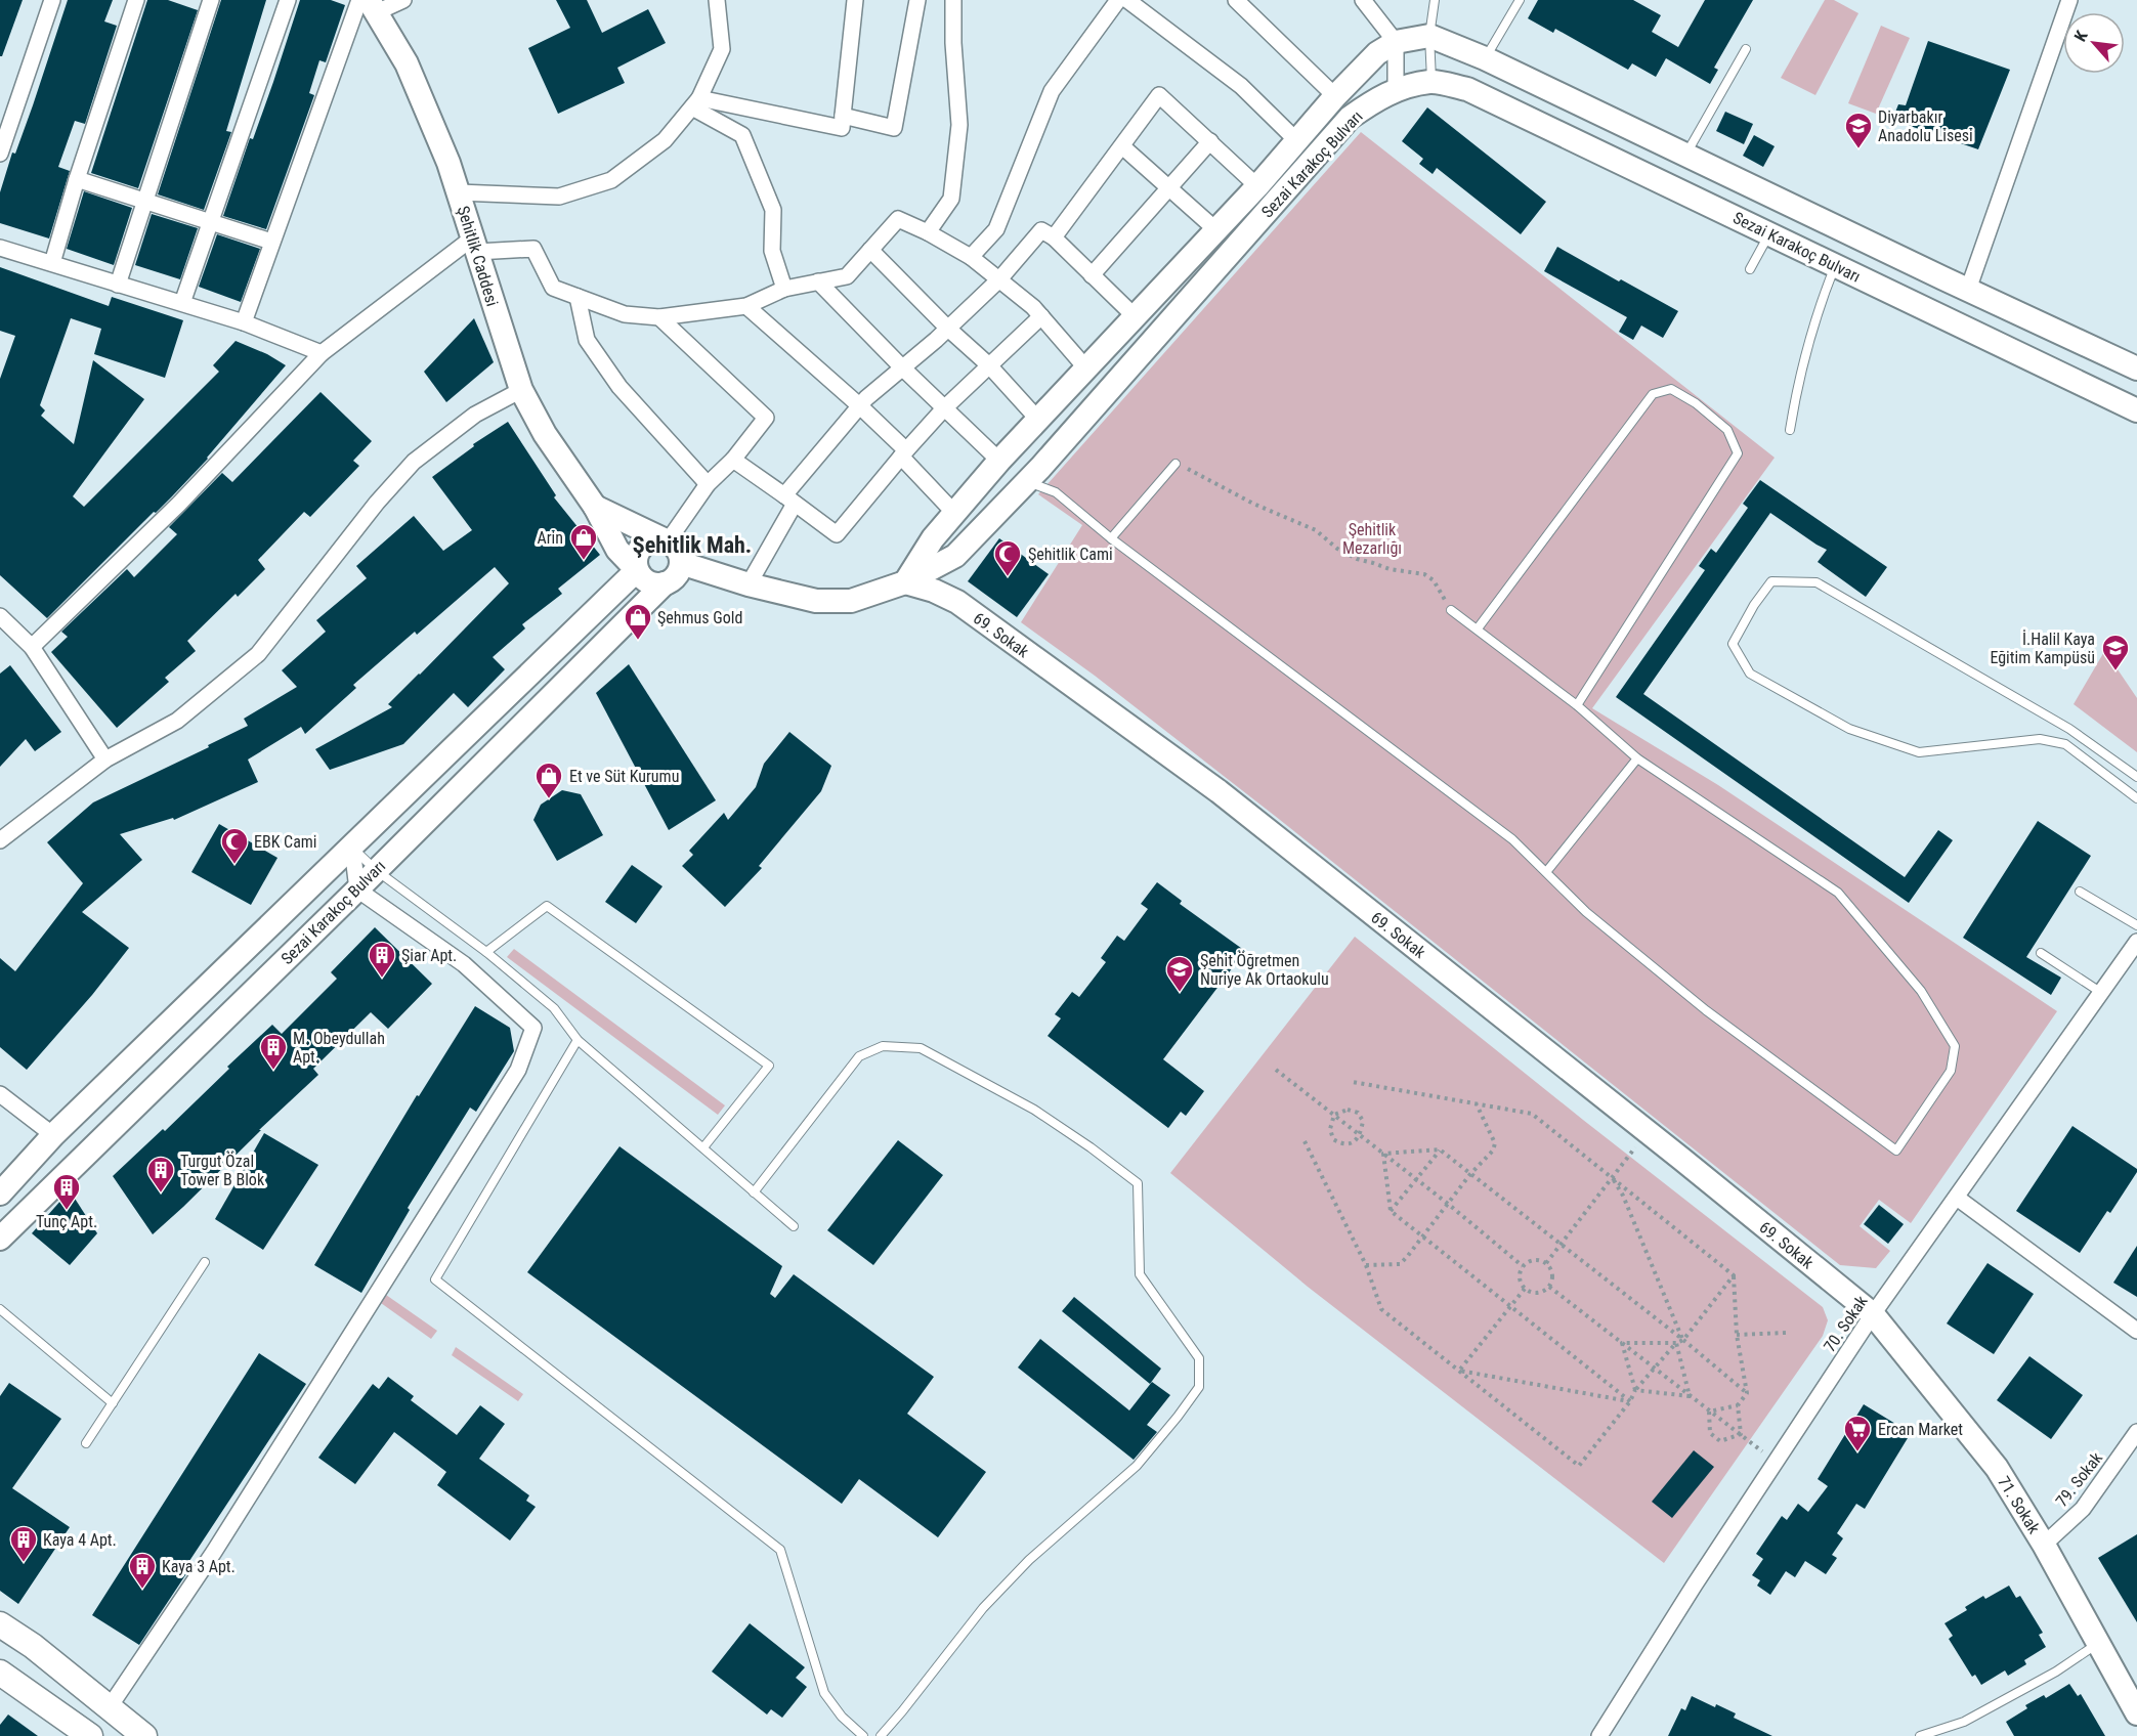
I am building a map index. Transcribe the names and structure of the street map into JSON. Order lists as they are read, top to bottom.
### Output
{
  "streets": {
    "street": [
      "Sezai Karakoç Bulvarı",
      "Şehitlik Caddesi",
      "69. Sokak",
      "70. Sokak",
      "79. Sokak",
      "71. Sokak"
    ]
  },
  "crossings": [
    ["Sezai Karakoç Bulvarı", "Şehitlik Caddesi"],
    ["Sezai Karakoç Bulvarı", "69. Sokak"],
    ["69. Sokak", "70. Sokak"],
    ["69. Sokak", "71. Sokak"],
    ["70. Sokak", "71. Sokak"],
    ["79. Sokak", "71. Sokak"]
  ],
  "districts": ["Şehitlik Mah."],
  "parks": ["Şehitlik Mezarlığı"],
  "places": {
    "school or university": ["Diyarbakır Anadolu Lisesi", "İ.Halil Kaya Eğitim Kampüsü", "Şehit Öğretmen Nuriye Ak Ortaokulu"],
    "shop": ["Arin", "Şehmus Gold", "Et ve Süt Kurumu"],
    "mosque": ["Şehitlik Cami", "EBK Cami"],
    "building": [
      "Şiar Apt.",
      "M. Obeydullah Apt.",
      "Turgut Özal Tower B Blok",
      "Tunç Apt.",
      "Kaya 4 Apt.",
      "Kaya 3 Apt."
    ],
    "supermarket": ["Ercan Market"]
  },
  "north": "top left"
}
